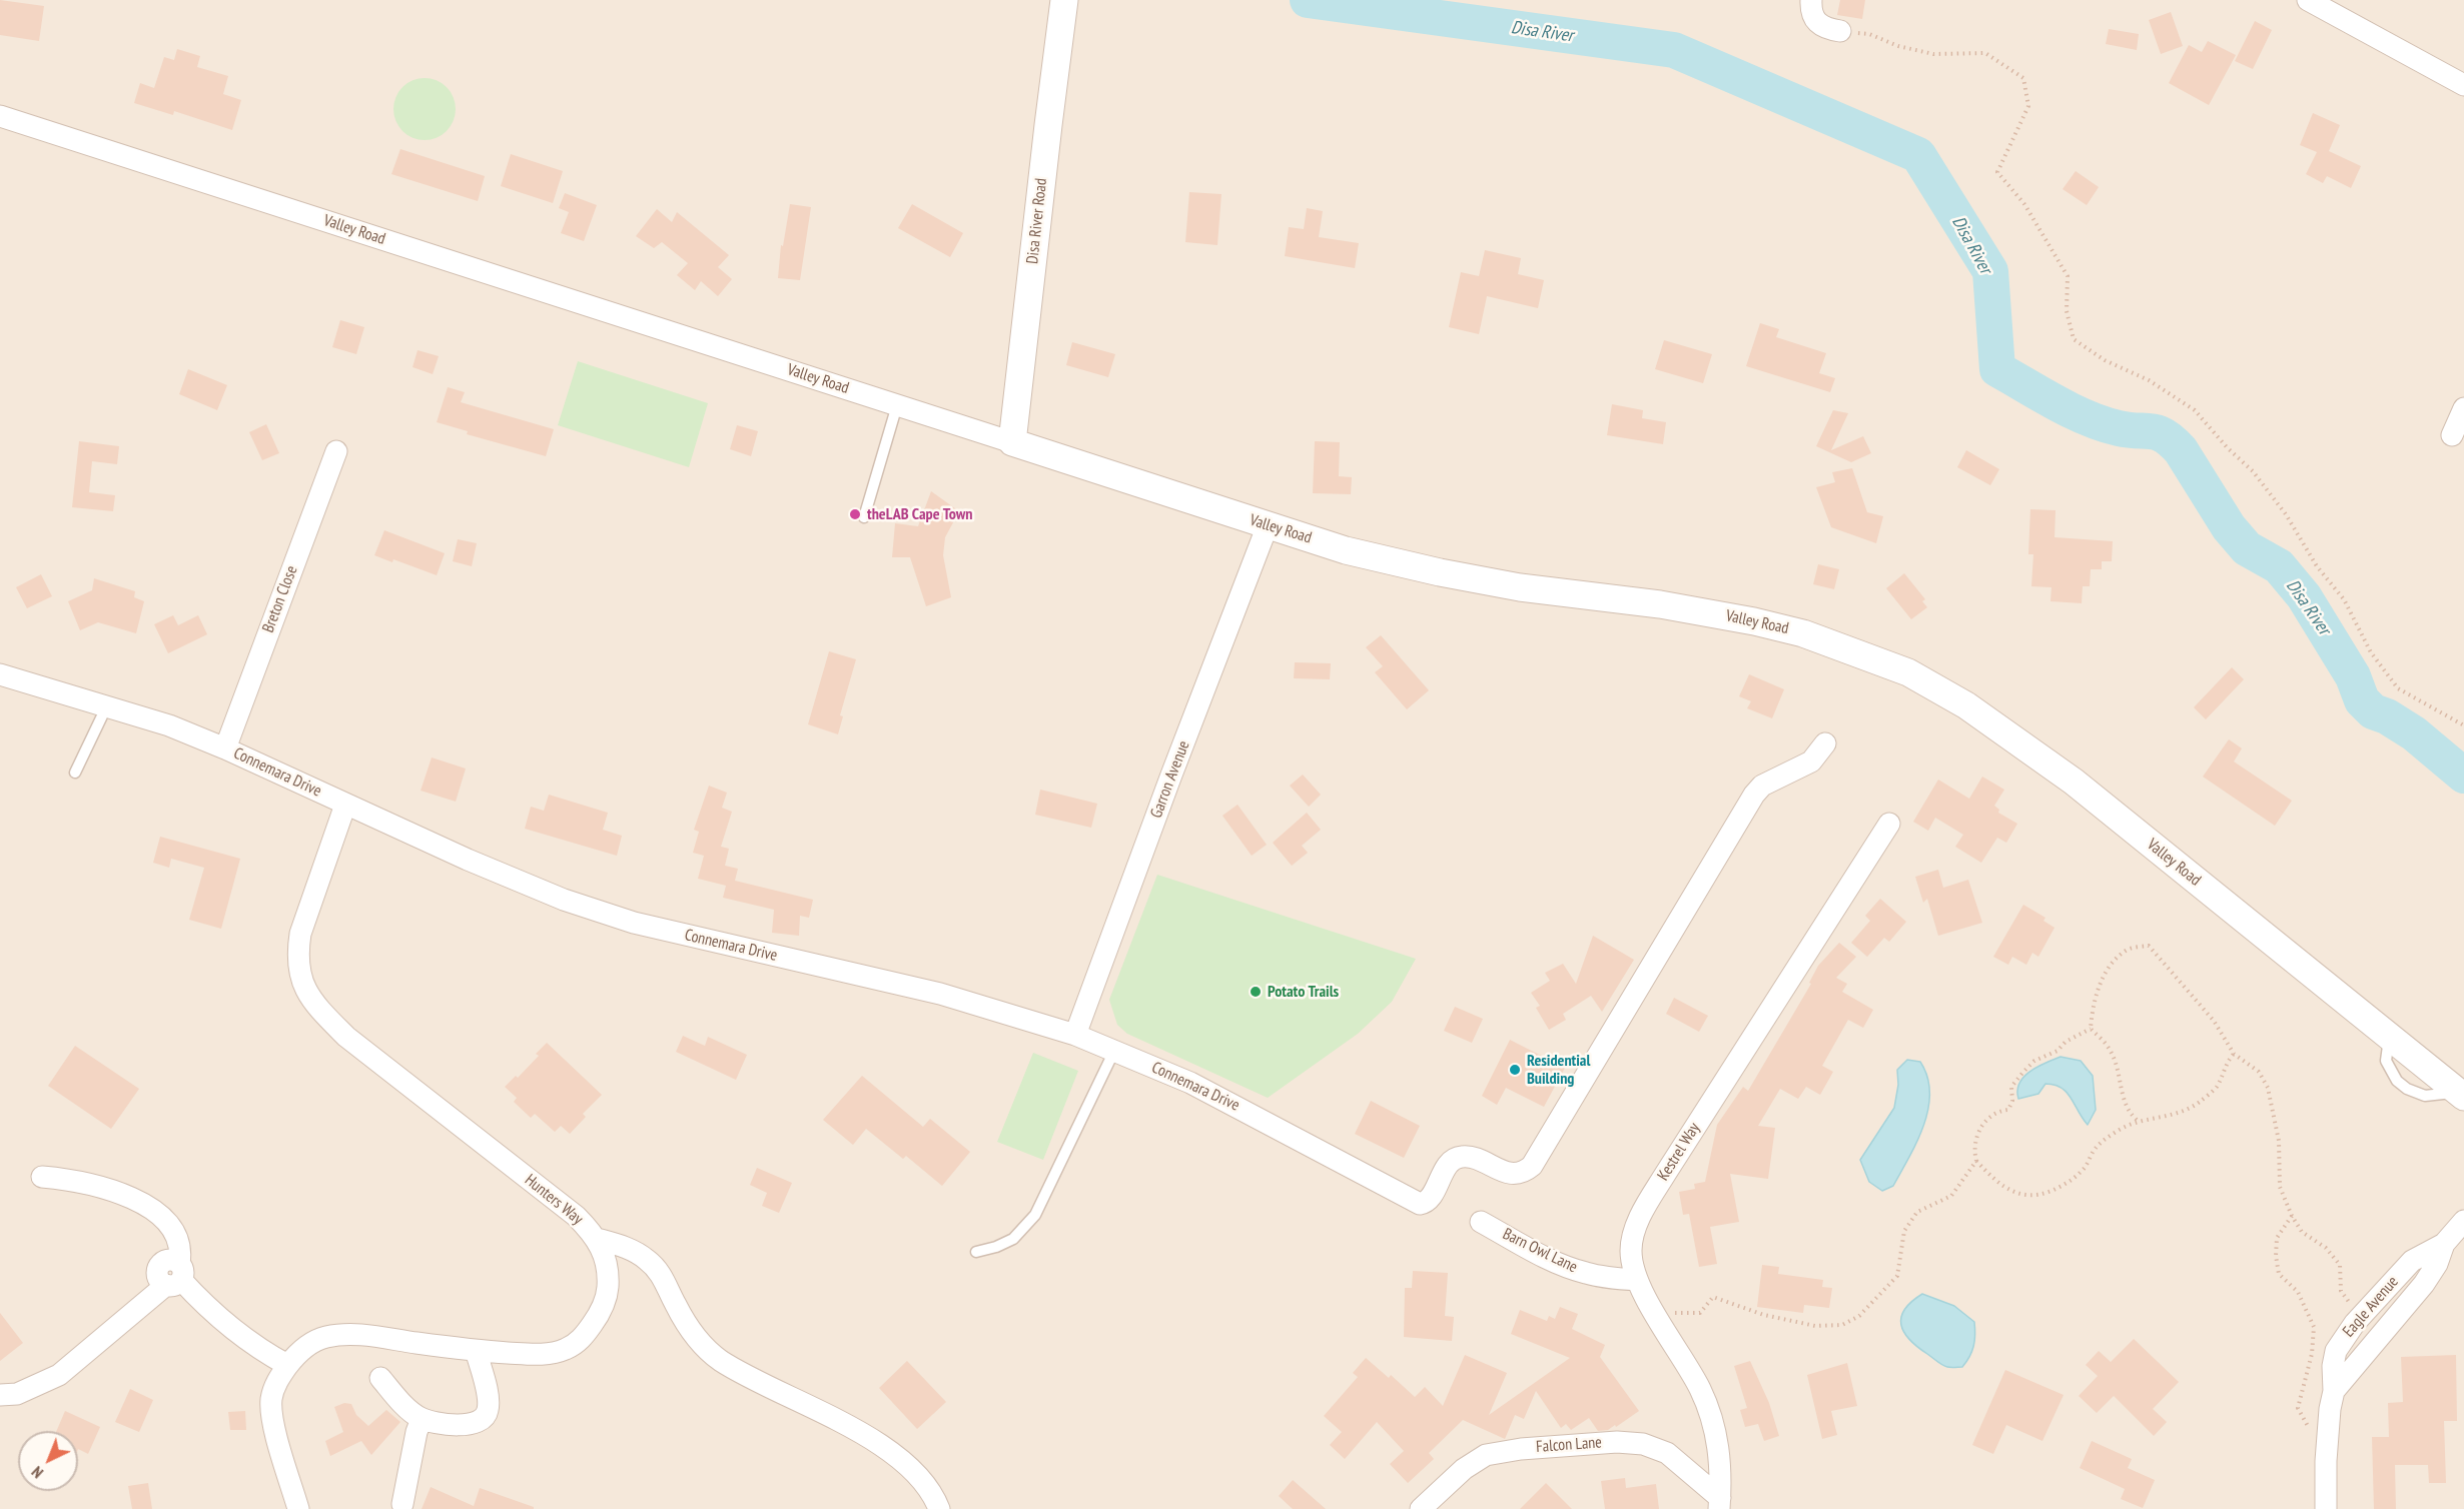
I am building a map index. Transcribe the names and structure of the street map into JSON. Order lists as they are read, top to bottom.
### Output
{
  "streets": {
    "street": [
      "Disa River Road",
      "Valley Road",
      "Breton Close",
      "Connemara Drive",
      "Garron Avenue",
      "Kestrel Way",
      "Hunters Way",
      "Barn Owl Lane",
      "Eagle Avenue",
      "Falcon Lane"
    ]
  },
  "crossings": [
    ["Disa River Road", "Valley Road"],
    ["Valley Road", "Garron Avenue"],
    ["Breton Close", "Connemara Drive"],
    ["Connemara Drive", "Garron Avenue"],
    ["Connemara Drive", "Hunters Way"],
    ["Kestrel Way", "Barn Owl Lane"],
    ["Kestrel Way", "Falcon Lane"]
  ],
  "water": ["Disa River"],
  "places": ["theLAB Cape Town", "Potato Trails", "Residential Building"],
  "north": "bottom left"
}
